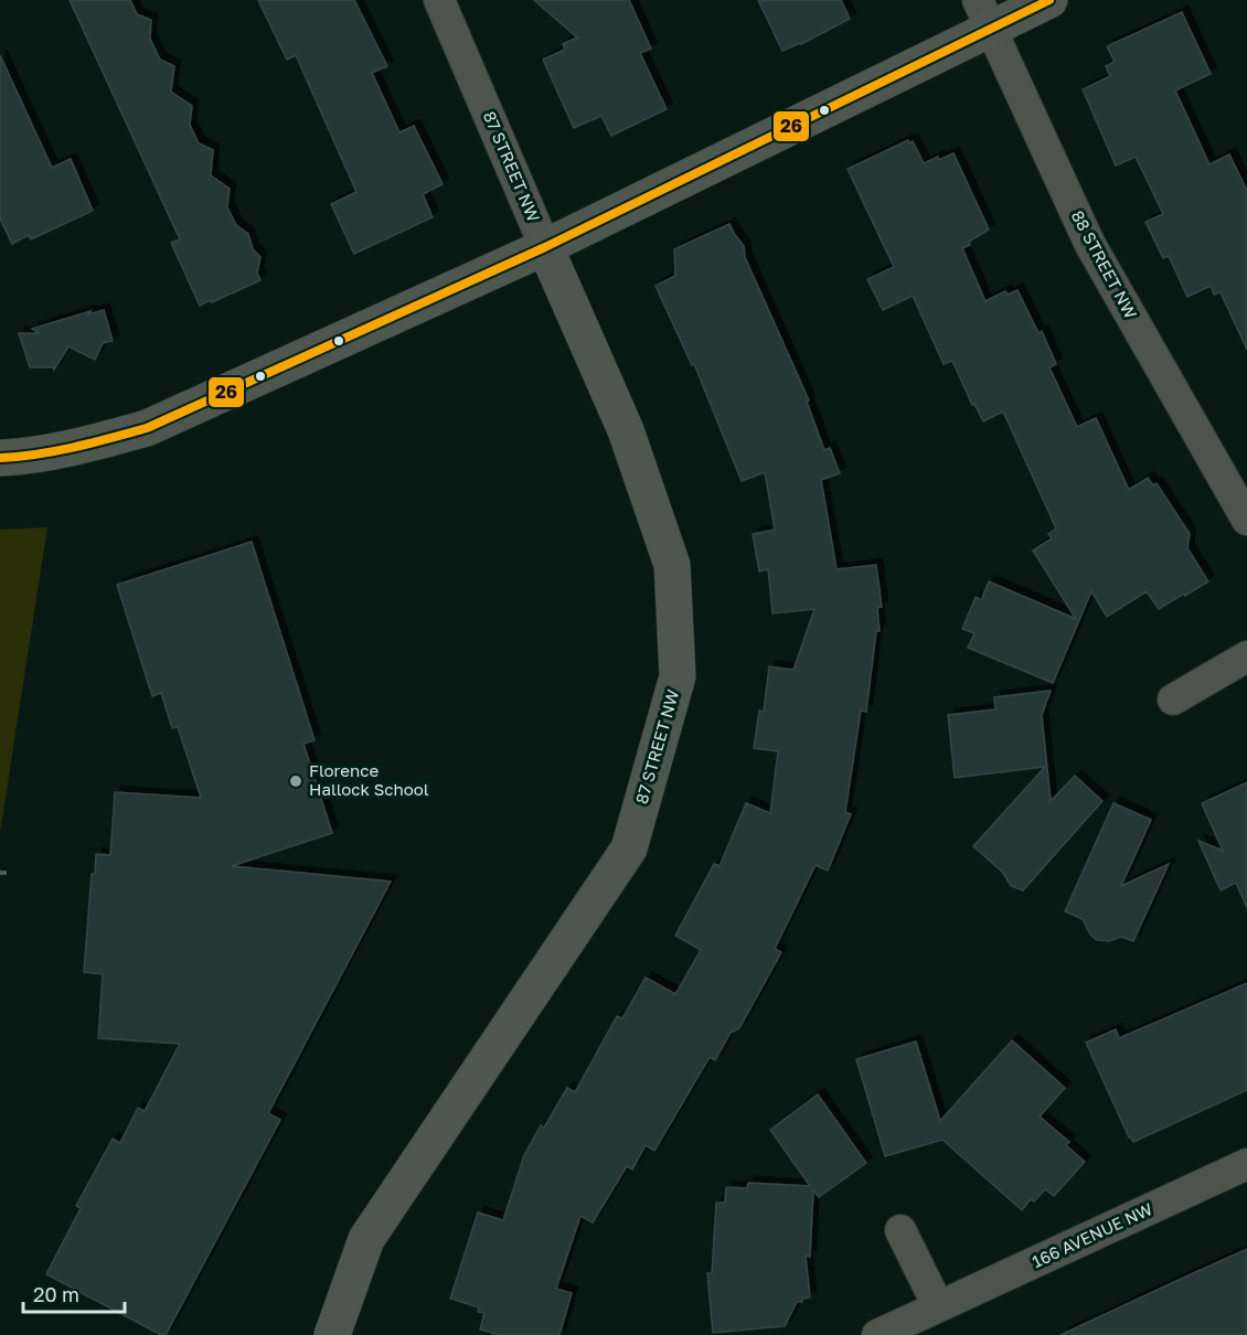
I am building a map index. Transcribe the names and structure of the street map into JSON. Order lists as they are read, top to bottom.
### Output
{
  "streets": {
    "street": ["87 STREET NW", "88 STREET NW", "166 AVENUE NW"]
  },
  "places": ["Florence Hallock School"],
  "lines": ["transit line 26"],
  "scale_bar": "20 m"
}
